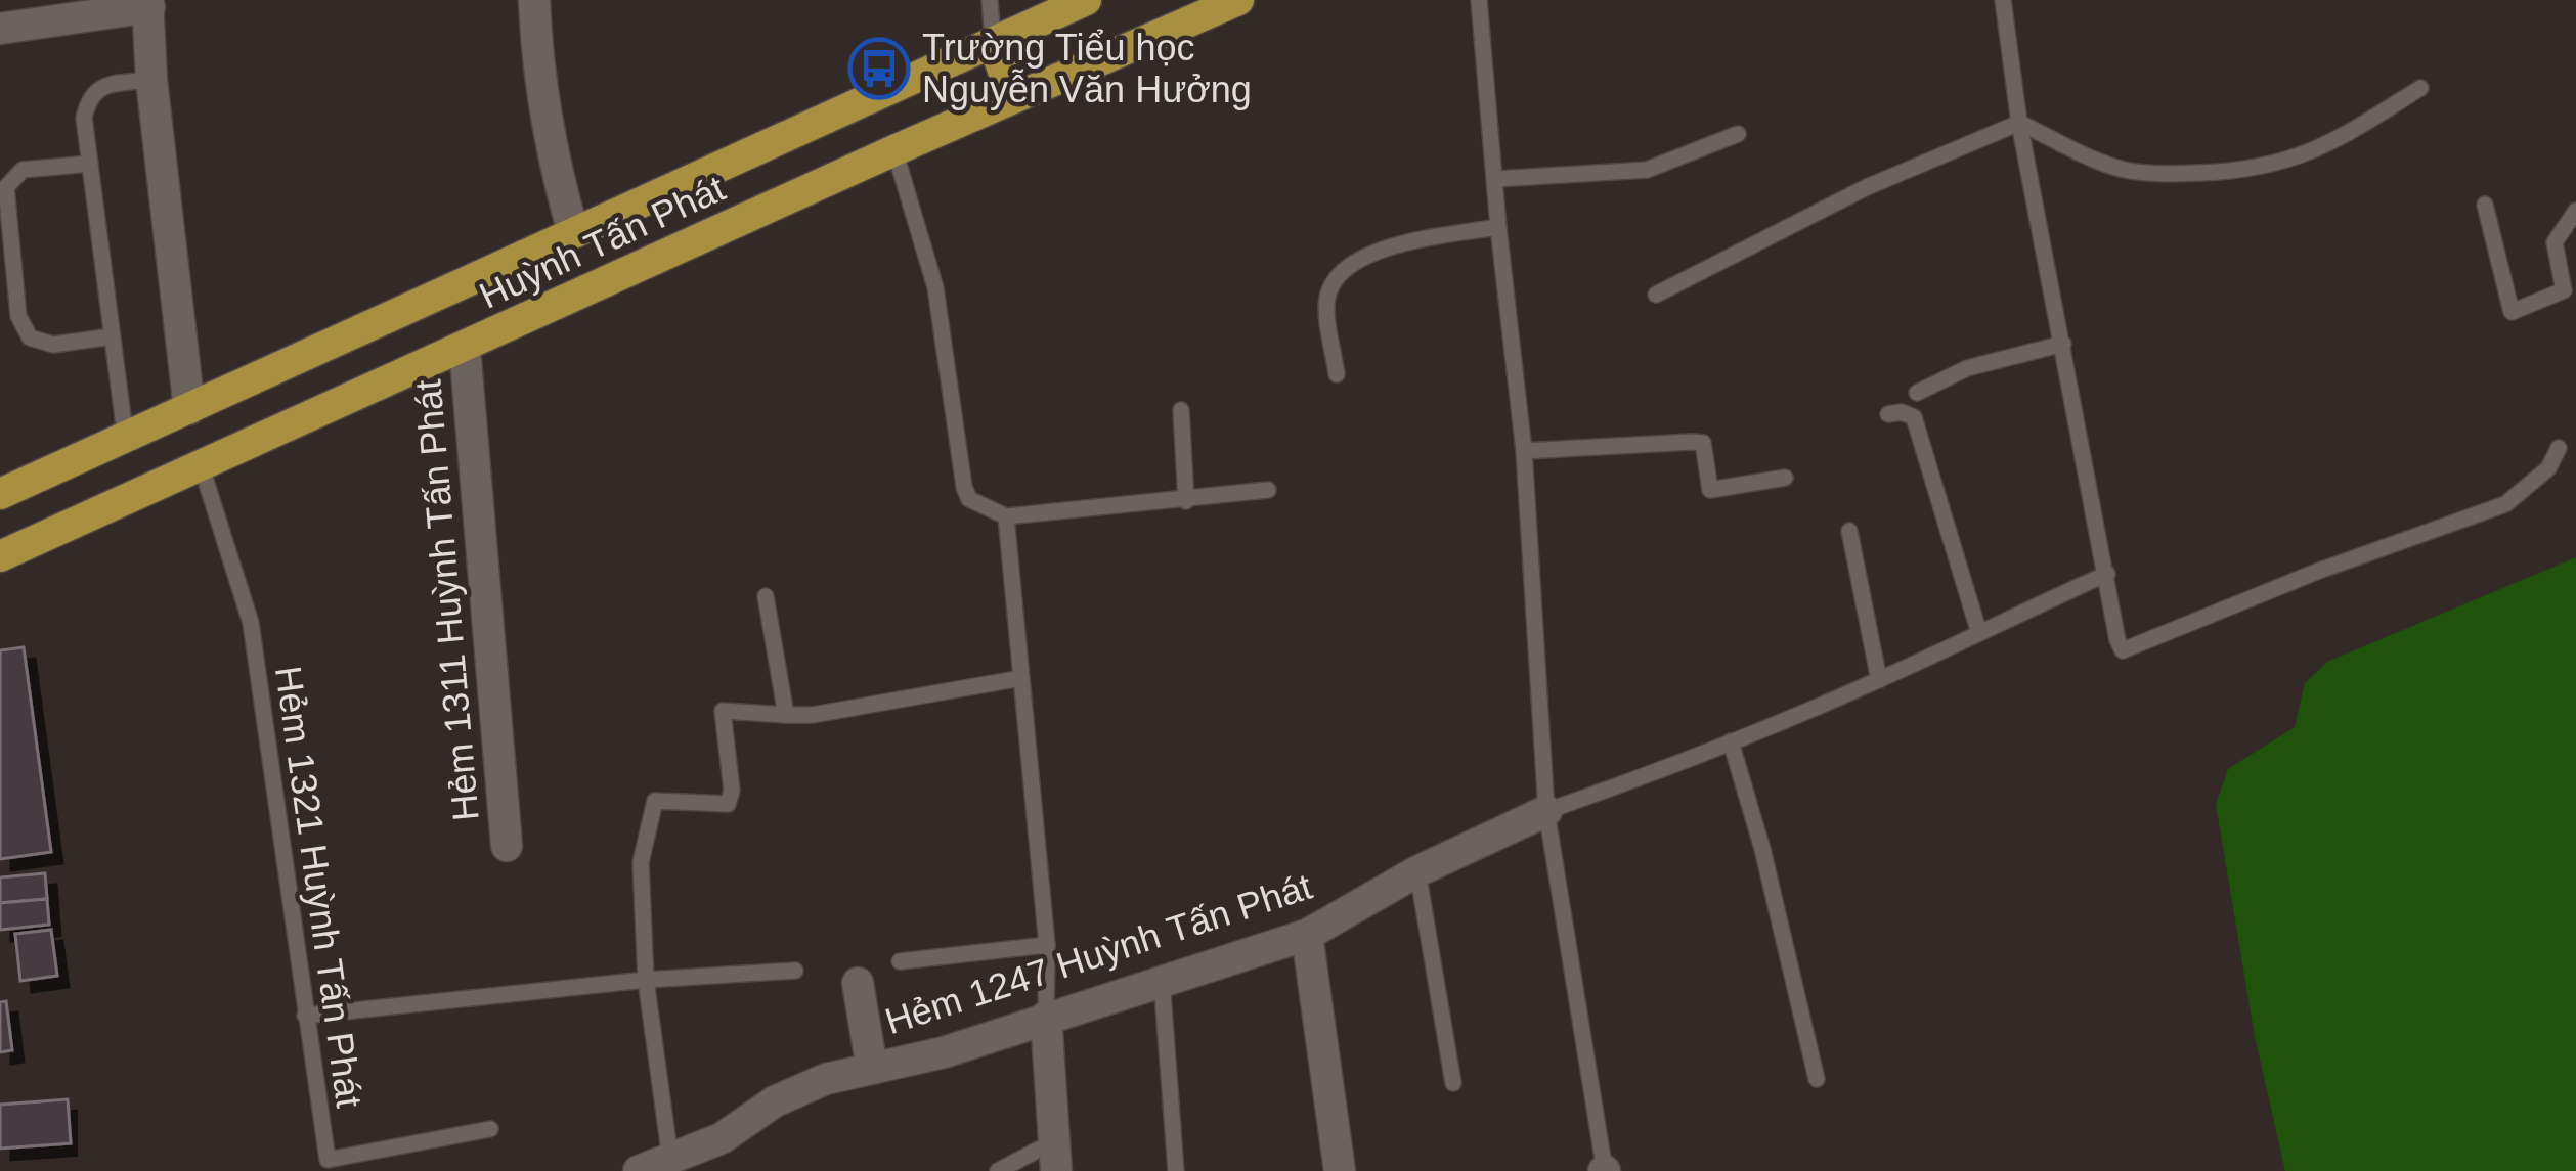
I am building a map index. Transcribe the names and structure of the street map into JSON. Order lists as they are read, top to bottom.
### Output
{
  "streets": {
    "main road": ["Huỳnh Tấn Phát"],
    "street": ["Hẻm 1311 Huỳnh Tấn Phát", "Hẻm 1247 Huỳnh Tấn Phát"],
    "lane": ["Hẻm 1321 Huỳnh Tấn Phát"]
  },
  "crossings": [
    ["Huỳnh Tấn Phát", "Hẻm 1311 Huỳnh Tấn Phát"],
    ["Huỳnh Tấn Phát", "Hẻm 1321 Huỳnh Tấn Phát"]
  ],
  "places": {
    "bus stop": ["Trường Tiểu học Nguyễn Văn Hưởng"]
  }
}
